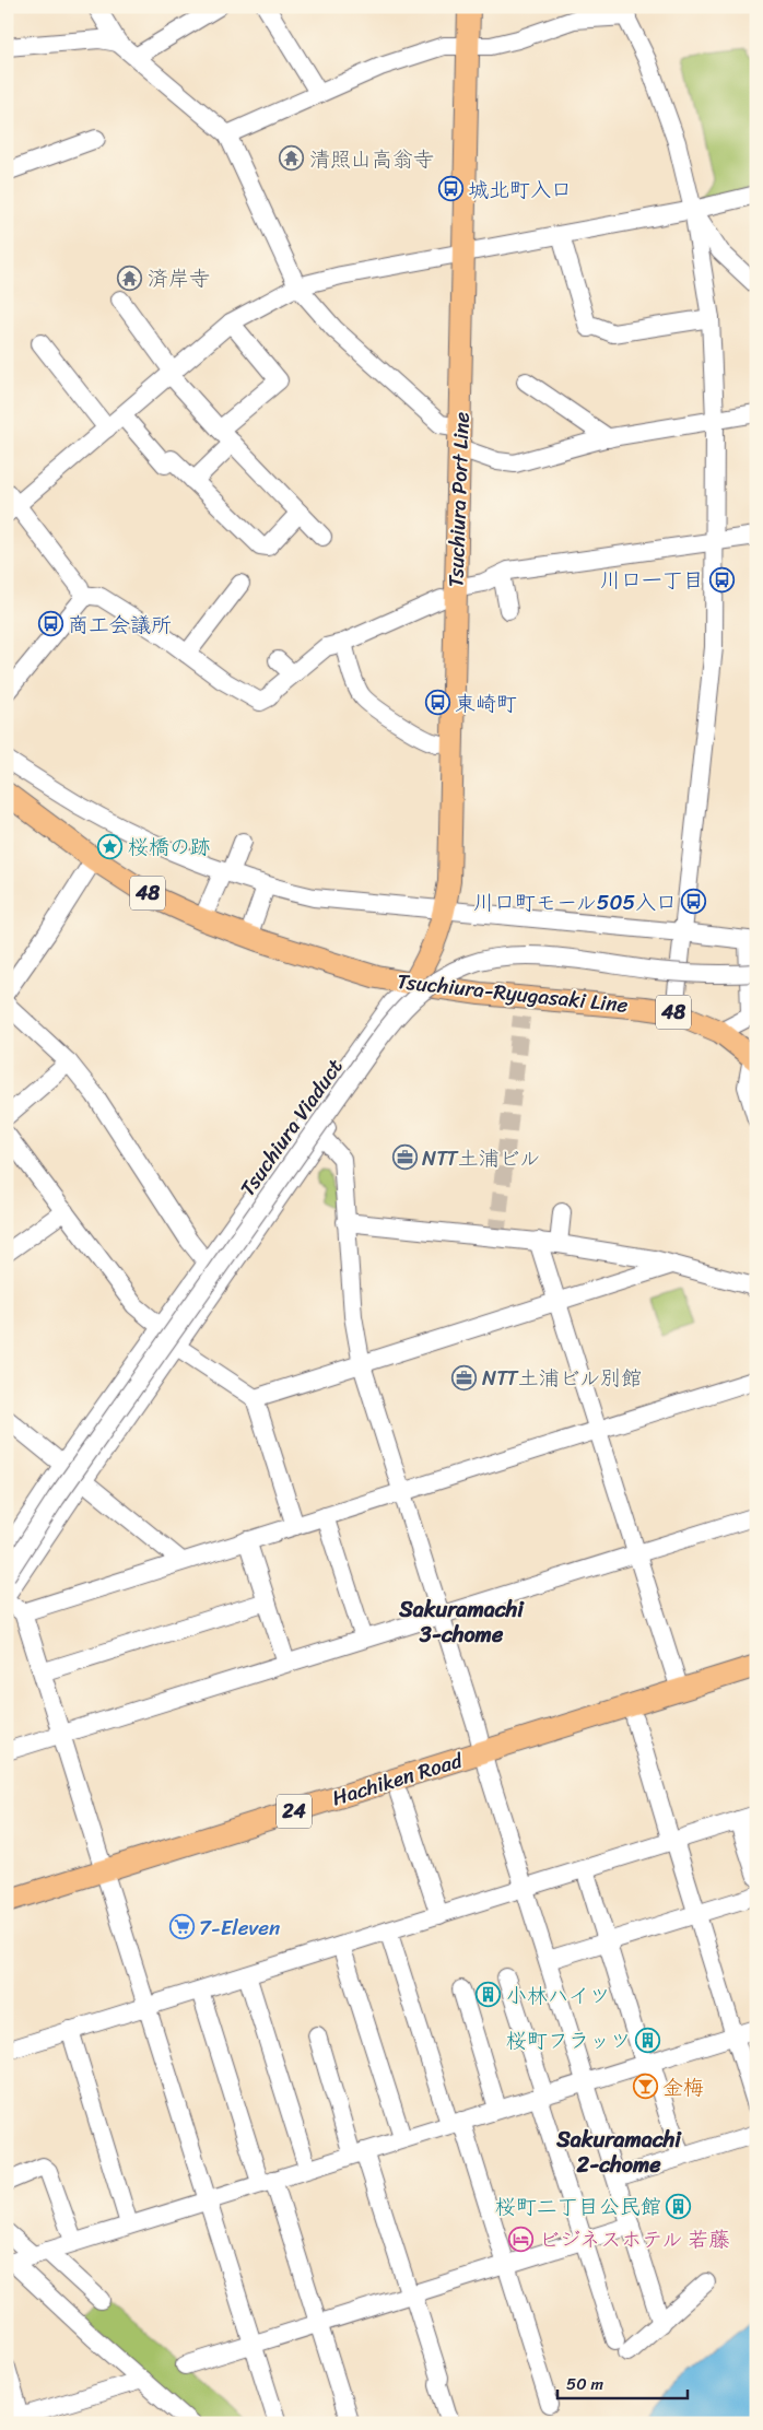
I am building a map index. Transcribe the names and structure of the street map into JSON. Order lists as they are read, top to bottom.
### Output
{
  "streets": {
    "main road": [
      "Tsuchiura Port Line",
      "48",
      "Tsuchiura-Ryugasaki Line",
      "Hachiken Road",
      "24"
    ],
    "street": ["Tsuchiura Viaduct"]
  },
  "crossings": [
    ["Tsuchiura Port Line", "Tsuchiura-Ryugasaki Line"]
  ],
  "districts": ["Sakuramachi 3-chome", "Sakuramachi 2-chome"],
  "places": {
    "temple": ["清照山高翁寺", "済岸寺"],
    "bus stop": [
      "城北町入口",
      "川口一丁目",
      "商工会議所",
      "東崎町",
      "川口町モール505入口"
    ],
    "place": ["桜橋の跡"],
    "office": ["NTT土浦ビル", "NTT土浦ビル別館"],
    "supermarket": ["7-Eleven"],
    "building": ["小林ハイツ", "桜町フラッツ", "桜町二丁目公民館"],
    "bar": ["金梅"],
    "hotel": ["ビジネスホテル 若藤"]
  },
  "scale_bar": "50 m"
}
